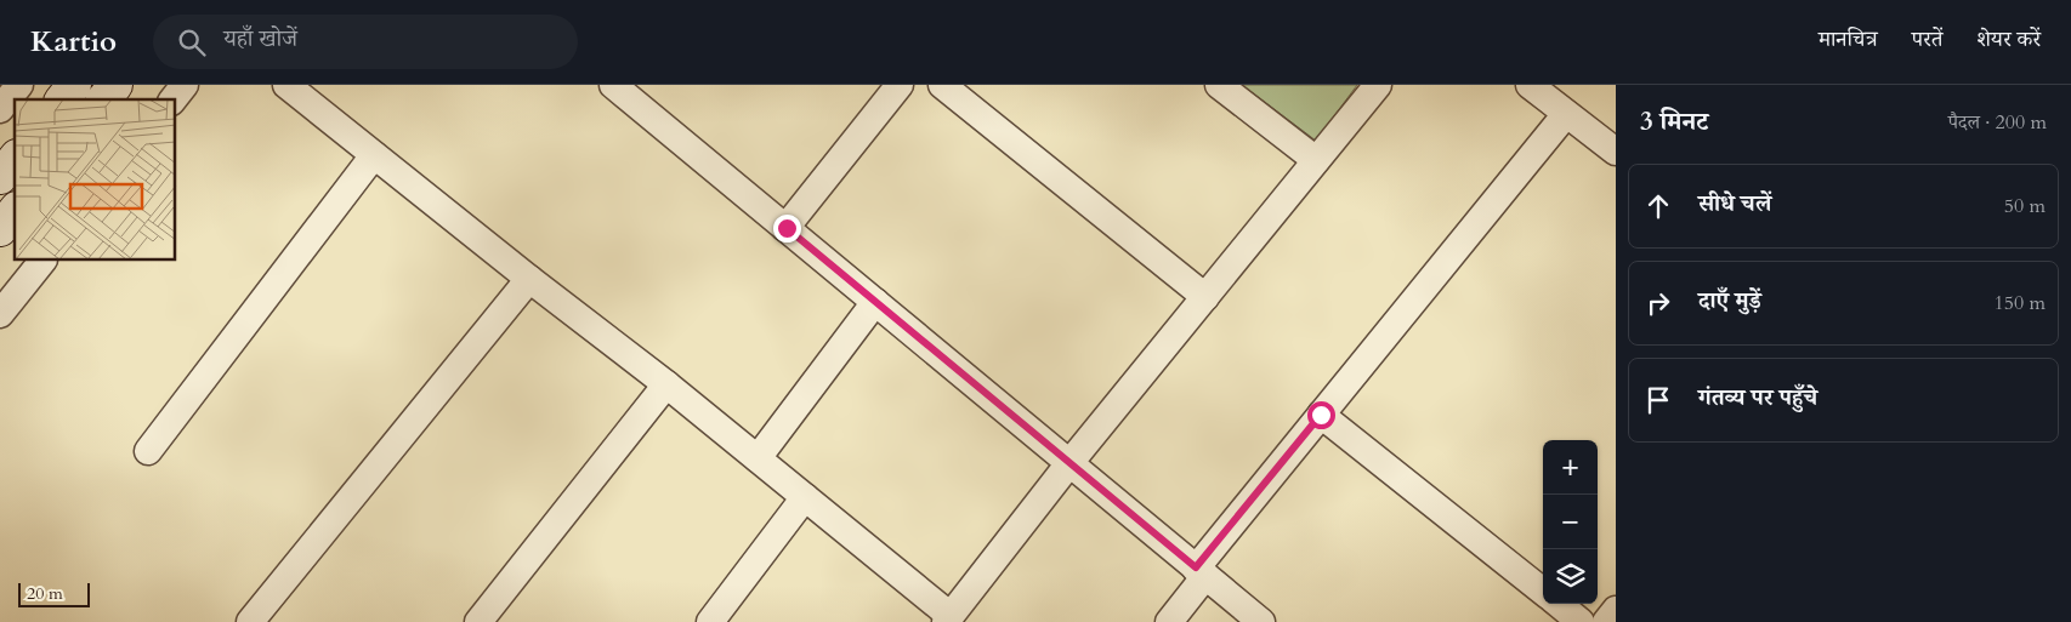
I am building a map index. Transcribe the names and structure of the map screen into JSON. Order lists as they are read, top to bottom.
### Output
{
  "scale_bar": "20 m",
  "page": {
    "header": "Kartio",
    "search": "यहाँ खोजें",
    "nav": ["मानचित्र", "परतें", "शेयर करें"],
    "heading": ["3 मिनट", "पैदल · 200 m"],
    "list": [
      ["सीधे चलें", "50 m"],
      ["दाएँ मुड़ें", "150 m"],
      "गंतव्य पर पहुँचे"
    ],
    "map_buttons": ["+", "−"],
    "scale": "20 m"
  }
}
